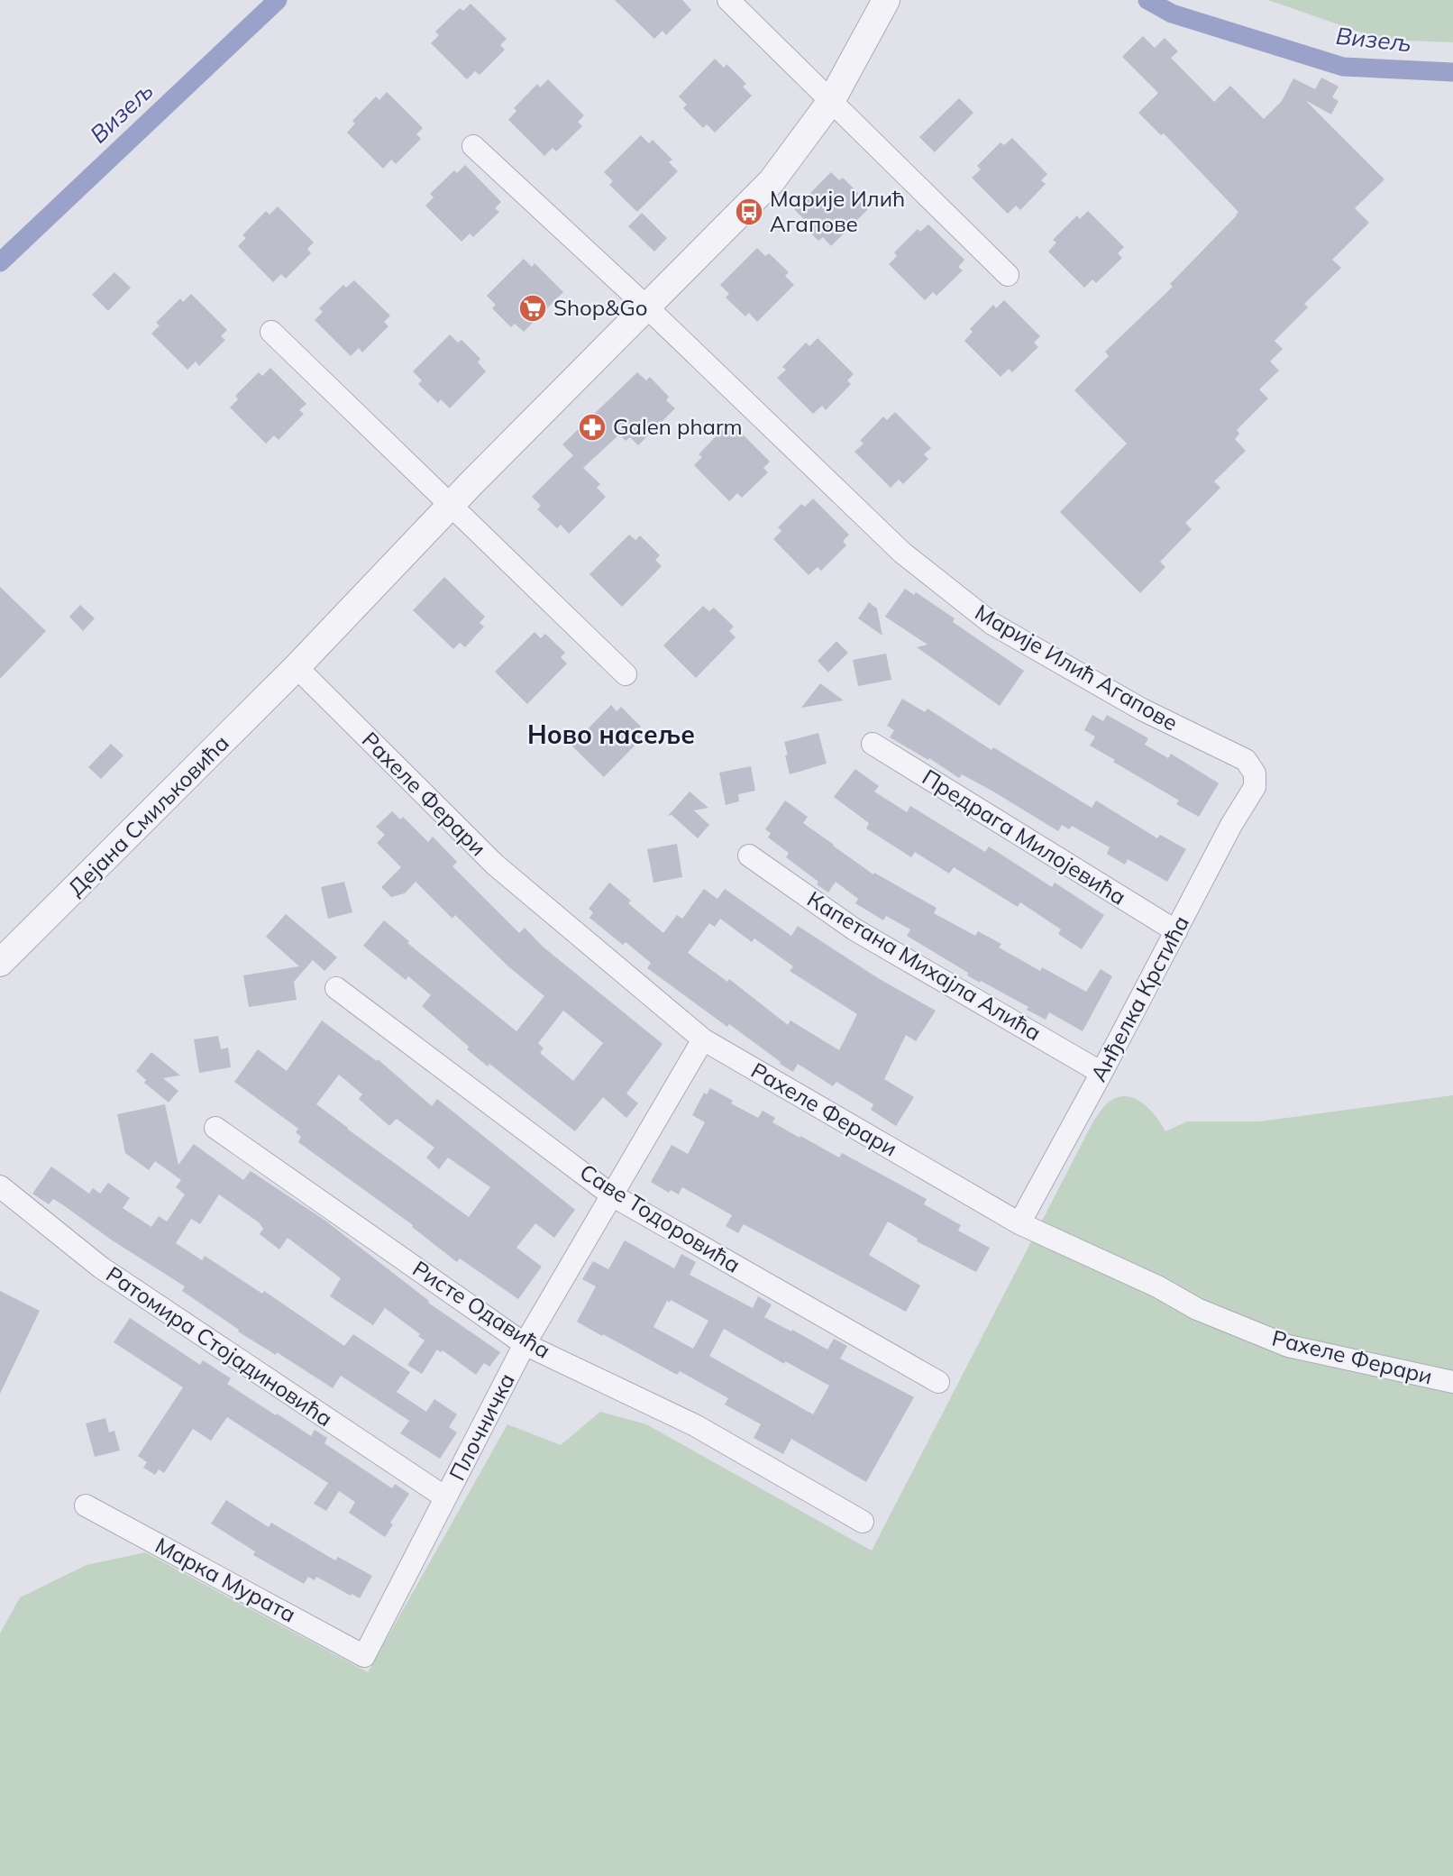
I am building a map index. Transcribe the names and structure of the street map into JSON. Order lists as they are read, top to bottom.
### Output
{
  "streets": {
    "street": [
      "Марије Илић Агапове",
      "Рахеле Ферари",
      "Дејана Смиљковића",
      "Предрага Милојевића",
      "Капетана Михајла Алића",
      "Анђелка Крстића",
      "Саве Тодоровића",
      "Ристе Одавића",
      "Ратомира Стојадиновића",
      "Плочничка",
      "Марка Мурата"
    ]
  },
  "crossings": [
    ["Марије Илић Агапове", "Дејана Смиљковића"],
    ["Марије Илић Агапове", "Анђелка Крстића"],
    ["Рахеле Ферари", "Дејана Смиљковића"],
    ["Рахеле Ферари", "Анђелка Крстића"],
    ["Рахеле Ферари", "Плочничка"],
    ["Предрага Милојевића", "Анђелка Крстића"],
    ["Капетана Михајла Алића", "Анђелка Крстића"],
    ["Саве Тодоровића", "Плочничка"],
    ["Ристе Одавића", "Плочничка"],
    ["Ратомира Стојадиновића", "Плочничка"],
    ["Плочничка", "Марка Мурата"]
  ],
  "districts": ["Ново насеље"],
  "water": ["Визељ"],
  "places": {
    "bus stop": ["Марије Илић Агапове"],
    "supermarket": ["Shop&Go"],
    "pharmacy": ["Galen pharm"]
  }
}
